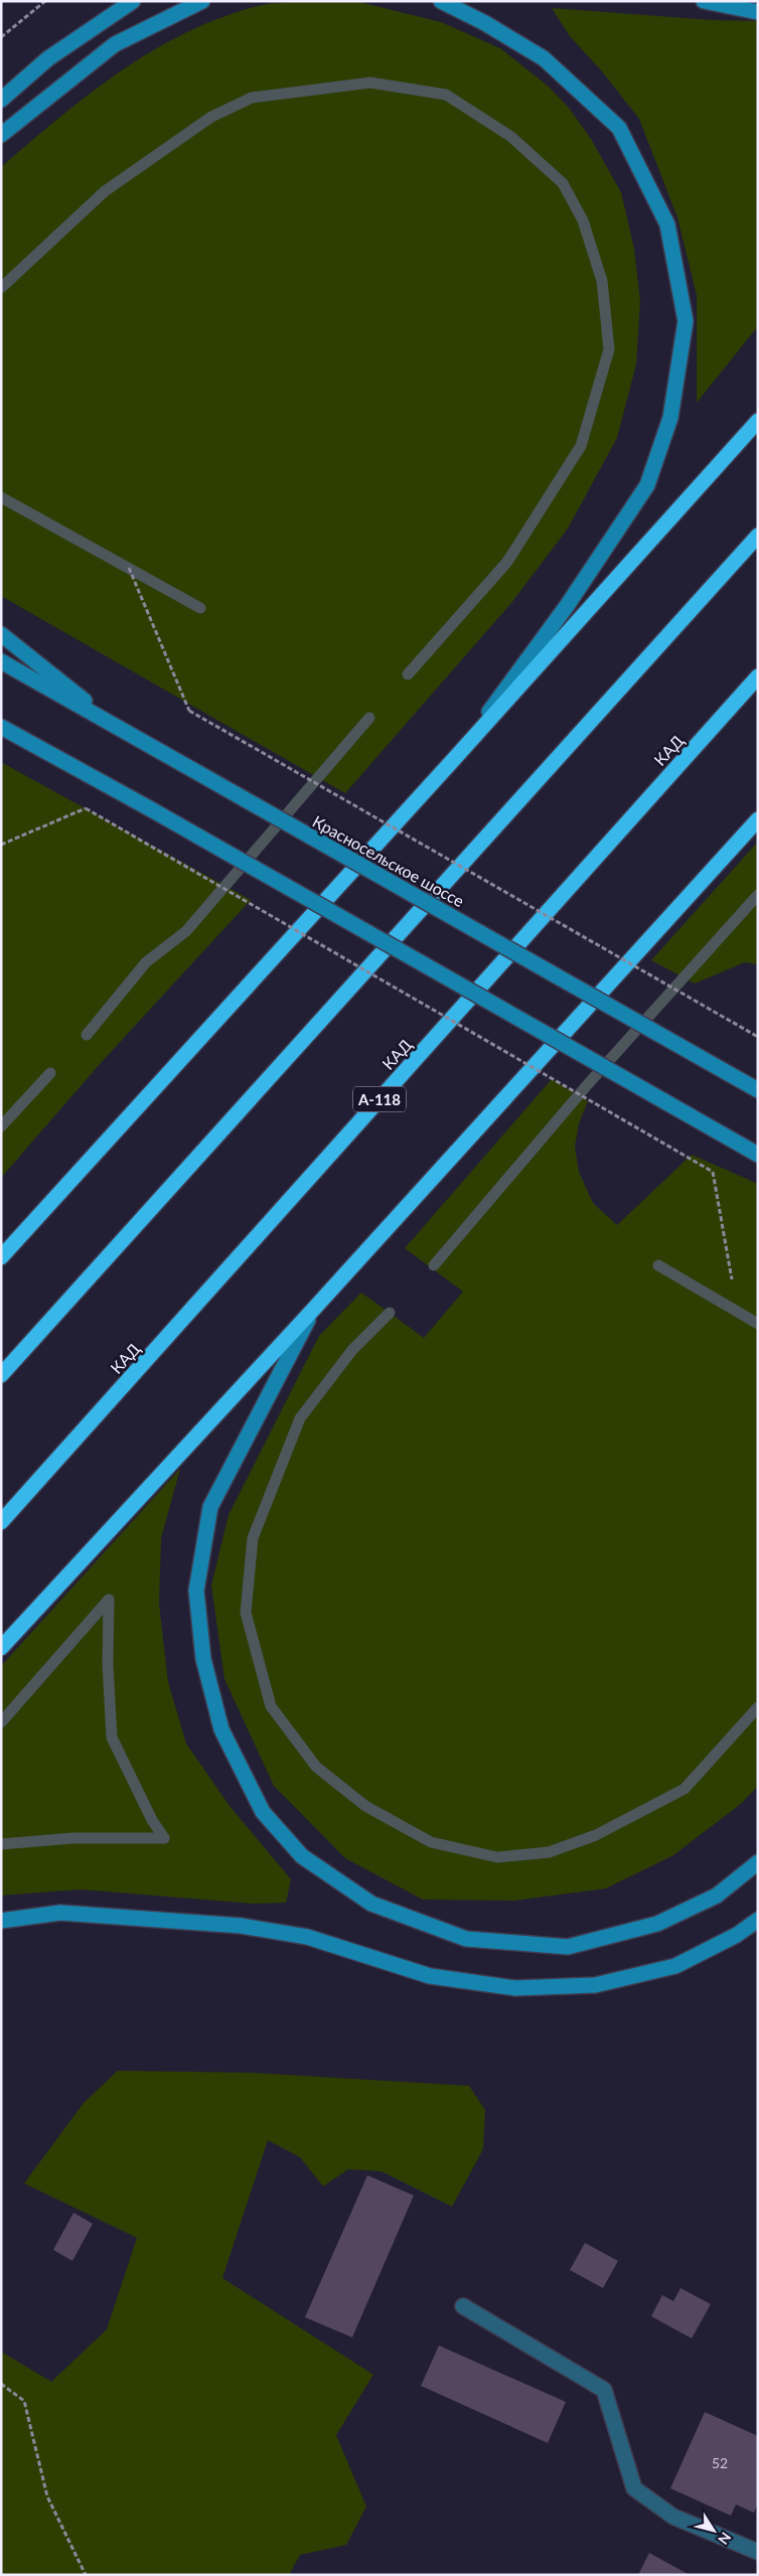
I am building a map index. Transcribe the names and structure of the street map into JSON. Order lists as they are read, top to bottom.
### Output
{
  "streets": {
    "highway": ["КАД", "А-118"],
    "main road": ["Красносельское шоссе"]
  },
  "house_numbers": ["52"],
  "north": "bottom right"
}
